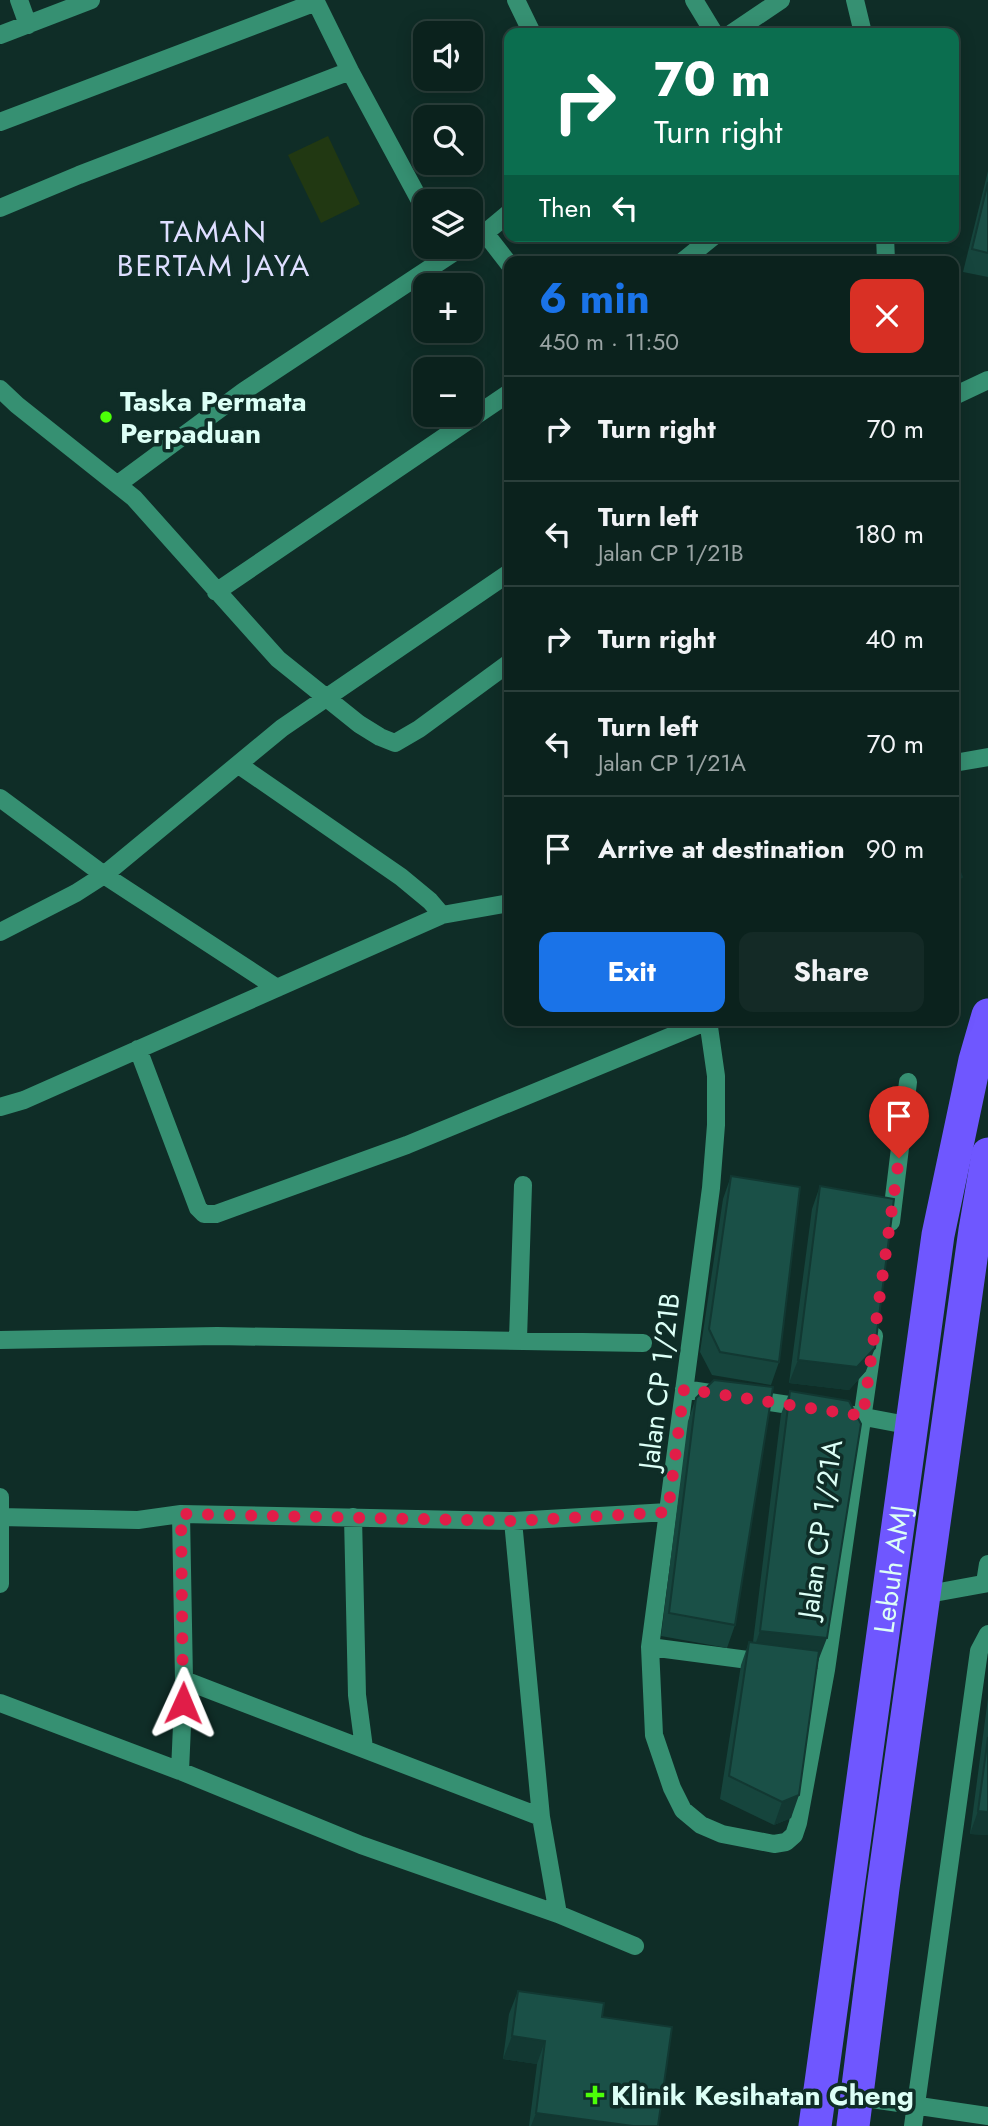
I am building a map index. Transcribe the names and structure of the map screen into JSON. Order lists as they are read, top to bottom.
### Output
{
  "streets": {
    "highway": ["Lebuh AMJ"],
    "street": ["Jalan CP 1/21B", "Jalan CP 1/21A"]
  },
  "crossings": [
    ["Jalan CP 1/21B", "Jalan CP 1/21A"]
  ],
  "districts": ["TAMAN BERTAM JAYA"],
  "places": {
    "other": ["Taska Permata Perpaduan"],
    "health": ["Klinik Kesihatan Cheng"]
  },
  "page": {
    "map_buttons": ["+", "−"],
    "turn": ["70 m", "Turn right"],
    "then": "Then",
    "heading": ["6 min", "450 m · 11:50"],
    "list": [
      {
        "name": "Turn right",
        "value": "70 m"
      },
      {
        "name": "Turn left",
        "note": "Jalan CP 1/21B",
        "value": "180 m"
      },
      {
        "name": "Turn right",
        "value": "40 m"
      },
      {
        "name": "Turn left",
        "note": "Jalan CP 1/21A",
        "value": "70 m"
      },
      {
        "name": "Arrive at destination",
        "value": "90 m"
      }
    ],
    "buttons": ["Exit", "Share"]
  }
}
